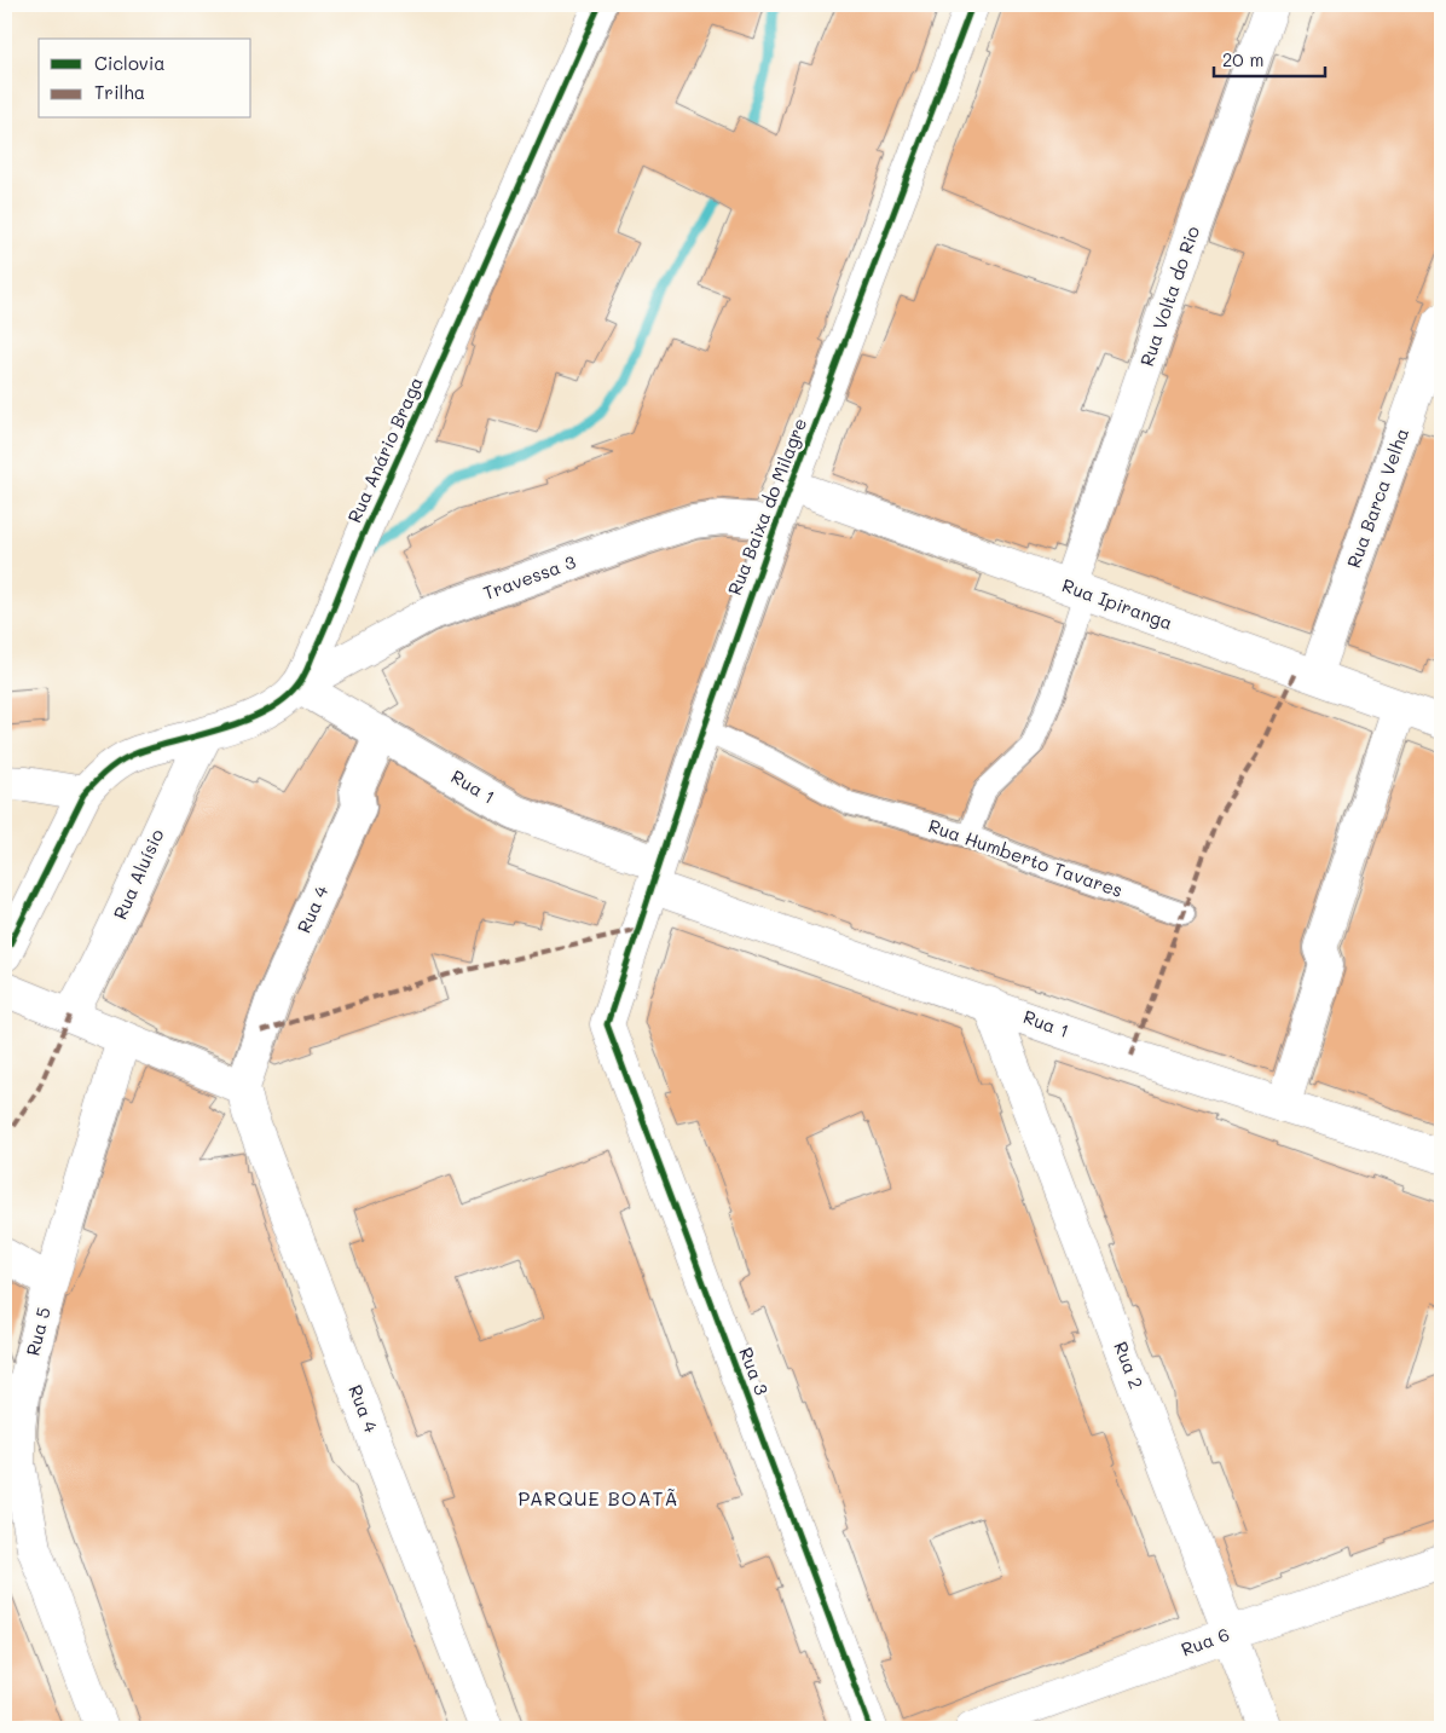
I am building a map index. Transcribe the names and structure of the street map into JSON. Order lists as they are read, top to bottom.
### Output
{
  "streets": {
    "street": [
      "Rua Volta do Rio",
      "Rua Anário Braga",
      "Rua Barca Velha",
      "Rua Baixa do Milagre",
      "Travessa 3",
      "Rua Ipiranga",
      "Rua 1",
      "Rua Aluísio",
      "Rua 4",
      "Rua 5",
      "Rua 2",
      "Rua 3",
      "Rua 6"
    ],
    "lane": ["Rua Humberto Tavares"]
  },
  "crossings": [
    ["Rua Volta do Rio", "Rua Ipiranga"],
    ["Rua Anário Braga", "Travessa 3"],
    ["Rua Anário Braga", "Rua 1"],
    ["Rua Anário Braga", "Rua Aluísio"],
    ["Rua Barca Velha", "Rua Ipiranga"],
    ["Rua Baixa do Milagre", "Travessa 3"],
    ["Rua Baixa do Milagre", "Rua Ipiranga"],
    ["Rua Baixa do Milagre", "Rua 1"],
    ["Rua Baixa do Milagre", "Rua Humberto Tavares"],
    ["Rua Baixa do Milagre", "Rua 3"],
    ["Travessa 3", "Rua 1"],
    ["Rua 1", "Rua 4"],
    ["Rua 1", "Rua 2"],
    ["Rua 2", "Rua 6"]
  ],
  "districts": ["PARQUE BOATÃ"],
  "legend": ["Ciclovia", "Trilha"],
  "scale_bar": "20 m"
}
